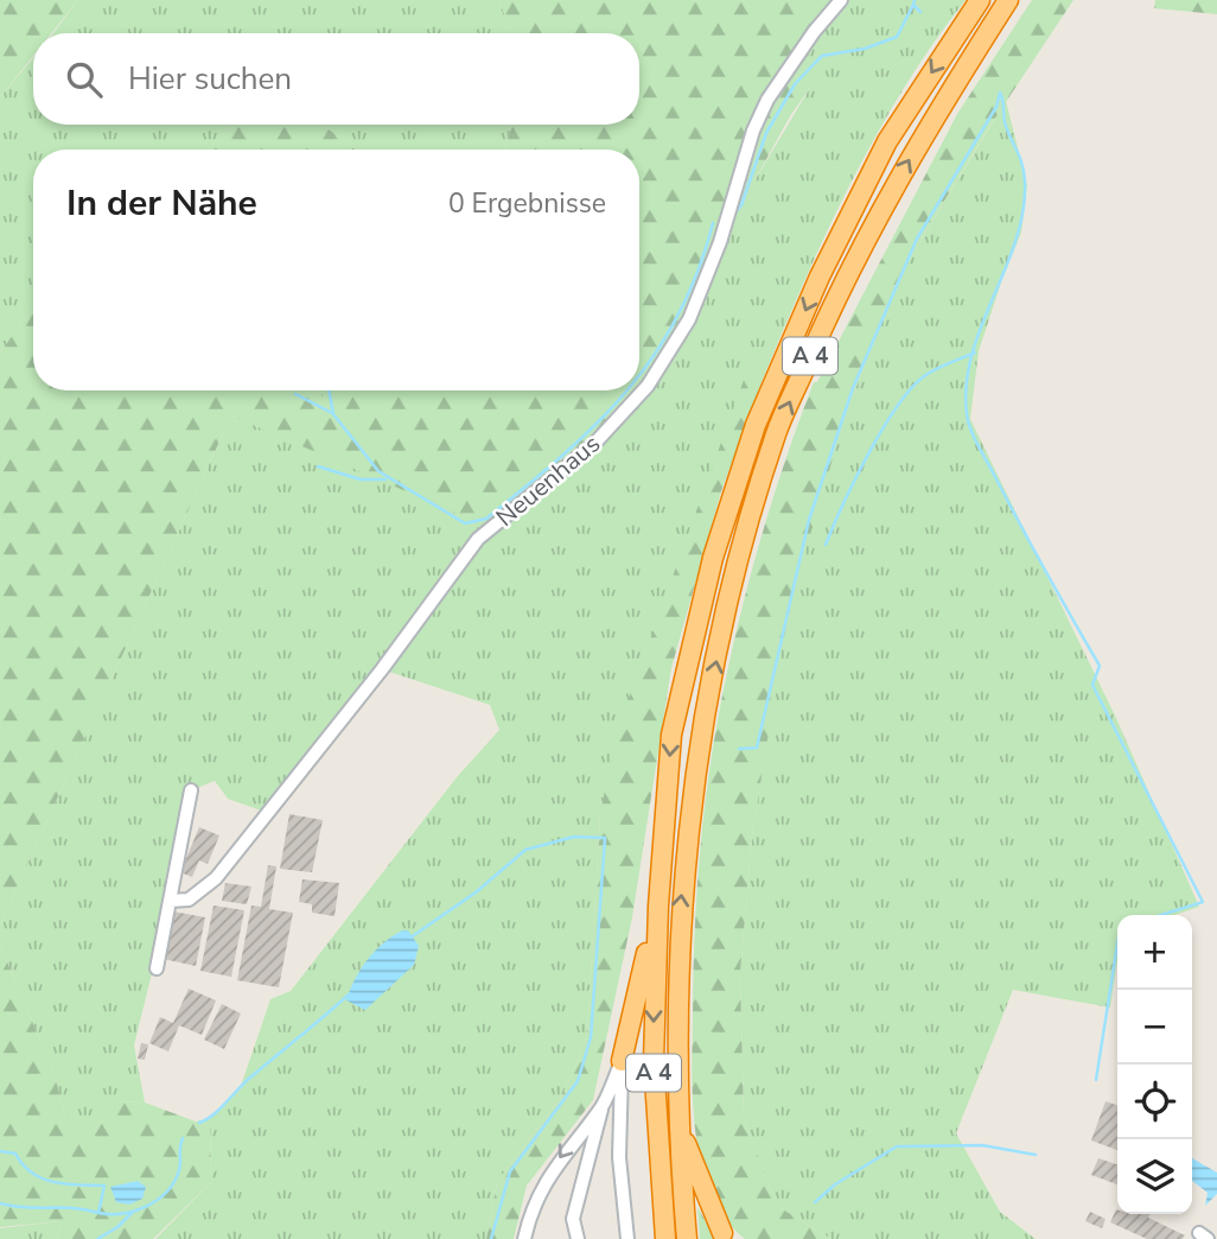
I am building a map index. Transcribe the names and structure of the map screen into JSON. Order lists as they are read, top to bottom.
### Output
{
  "streets": {
    "highway": ["A 4"],
    "street": ["Neuenhaus"]
  },
  "page": {
    "search": "Hier suchen",
    "heading": ["In der Nähe", "0 Ergebnisse"],
    "map_buttons": ["+", "−"]
  }
}
